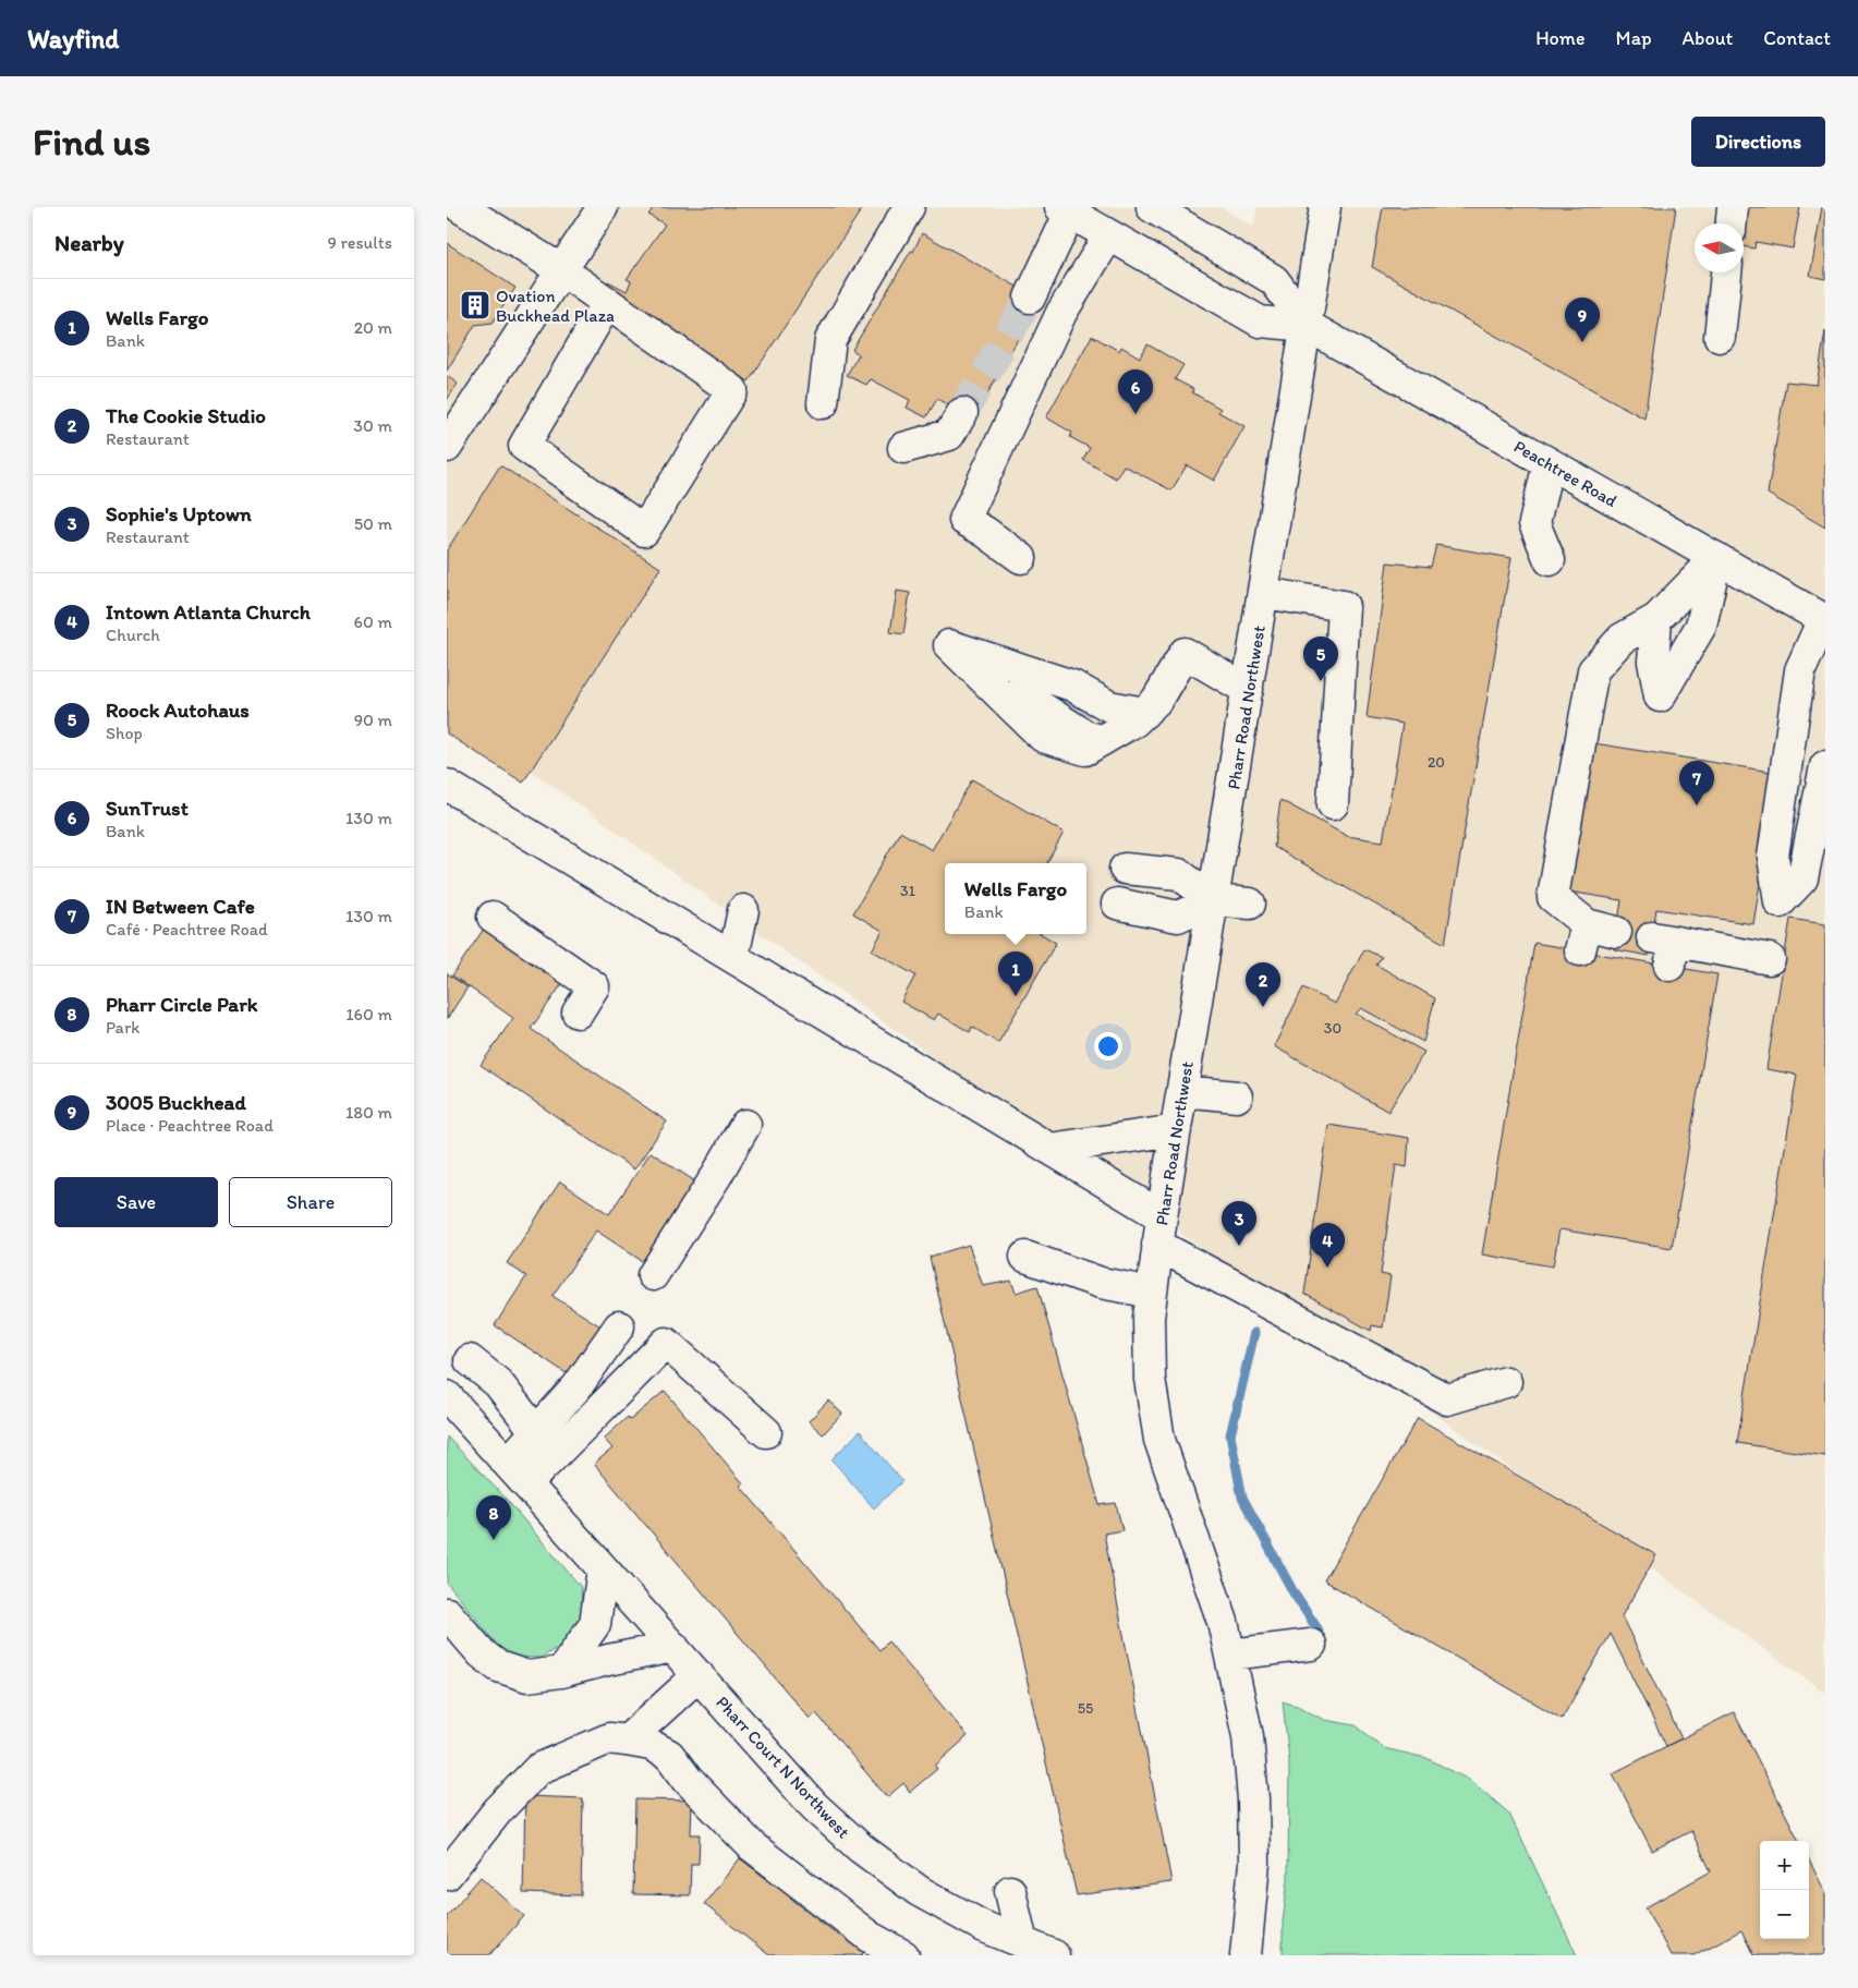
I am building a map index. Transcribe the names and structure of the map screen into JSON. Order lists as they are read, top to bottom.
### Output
{
  "streets": {
    "main road": ["Peachtree Road", "Pharr Road Northwest", "Pharr Court N Northwest"]
  },
  "crossings": [
    ["Peachtree Road", "Pharr Road Northwest"]
  ],
  "places": {
    "building": ["Ovation Buckhead Plaza"]
  },
  "house_numbers": [
    "20",
    "31",
    "30",
    "55"
  ],
  "north": "left",
  "page": {
    "header": "Wayfind",
    "nav": [
      "Home",
      "Map",
      "About",
      "Contact"
    ],
    "buttons": [
      "Directions",
      ["Save", "Share"]
    ],
    "title": "Find us",
    "heading": ["Nearby", "9 results"],
    "list": [
      {
        "mark": "1",
        "name": "Wells Fargo",
        "note": "Bank",
        "value": "20 m"
      },
      {
        "mark": "2",
        "name": "The Cookie Studio",
        "note": "Restaurant",
        "value": "30 m"
      },
      {
        "mark": "3",
        "name": "Sophie's Uptown",
        "note": "Restaurant",
        "value": "50 m"
      },
      {
        "mark": "4",
        "name": "Intown Atlanta Church",
        "note": "Church",
        "value": "60 m"
      },
      {
        "mark": "5",
        "name": "Roock Autohaus",
        "note": "Shop",
        "value": "90 m"
      },
      {
        "mark": "6",
        "name": "SunTrust",
        "note": "Bank",
        "value": "130 m"
      },
      {
        "mark": "7",
        "name": "IN Between Cafe",
        "note": "Café · Peachtree Road",
        "value": "130 m"
      },
      {
        "mark": "8",
        "name": "Pharr Circle Park",
        "note": "Park",
        "value": "160 m"
      },
      {
        "mark": "9",
        "name": "3005 Buckhead",
        "note": "Place · Peachtree Road",
        "value": "180 m"
      }
    ],
    "pins": [
      "9",
      "6",
      "5",
      "7",
      "1",
      "2",
      "3",
      "4",
      "8"
    ],
    "popup": ["Wells Fargo", "Bank"],
    "map_buttons": ["+", "−"]
  }
}
